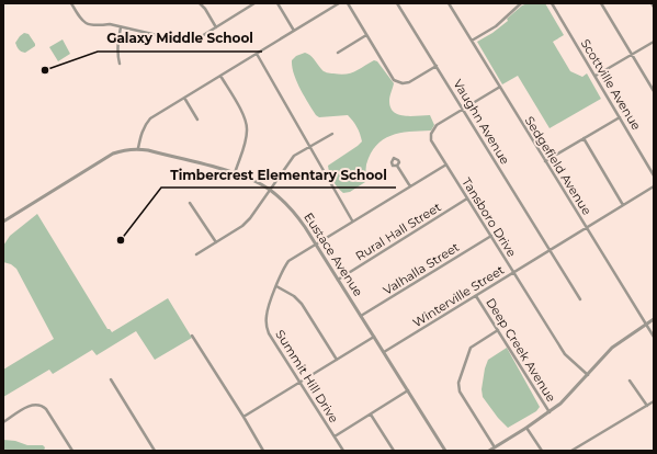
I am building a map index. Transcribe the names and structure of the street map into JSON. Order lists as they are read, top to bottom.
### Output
{
  "streets": {
    "street": [
      "Scottville Avenue",
      "Vaughn Avenue",
      "Sedgefield Avenue",
      "Tansboro Drive",
      "Rural Hall Street",
      "Eustace Avenue",
      "Valhalla Street",
      "Winterville Street",
      "Deep Creek Avenue",
      "Summit Hill Drive"
    ]
  },
  "crossings": [
    ["Vaughn Avenue", "Tansboro Drive"],
    ["Vaughn Avenue", "Winterville Street"],
    ["Sedgefield Avenue", "Tansboro Drive"],
    ["Sedgefield Avenue", "Winterville Street"],
    ["Tansboro Drive", "Rural Hall Street"],
    ["Tansboro Drive", "Valhalla Street"],
    ["Tansboro Drive", "Winterville Street"],
    ["Tansboro Drive", "Summit Hill Drive"],
    ["Rural Hall Street", "Eustace Avenue"],
    ["Eustace Avenue", "Valhalla Street"],
    ["Eustace Avenue", "Winterville Street"],
    ["Eustace Avenue", "Summit Hill Drive"],
    ["Winterville Street", "Deep Creek Avenue"]
  ],
  "places": ["Galaxy Middle School", "Timbercrest Elementary School"]
}
